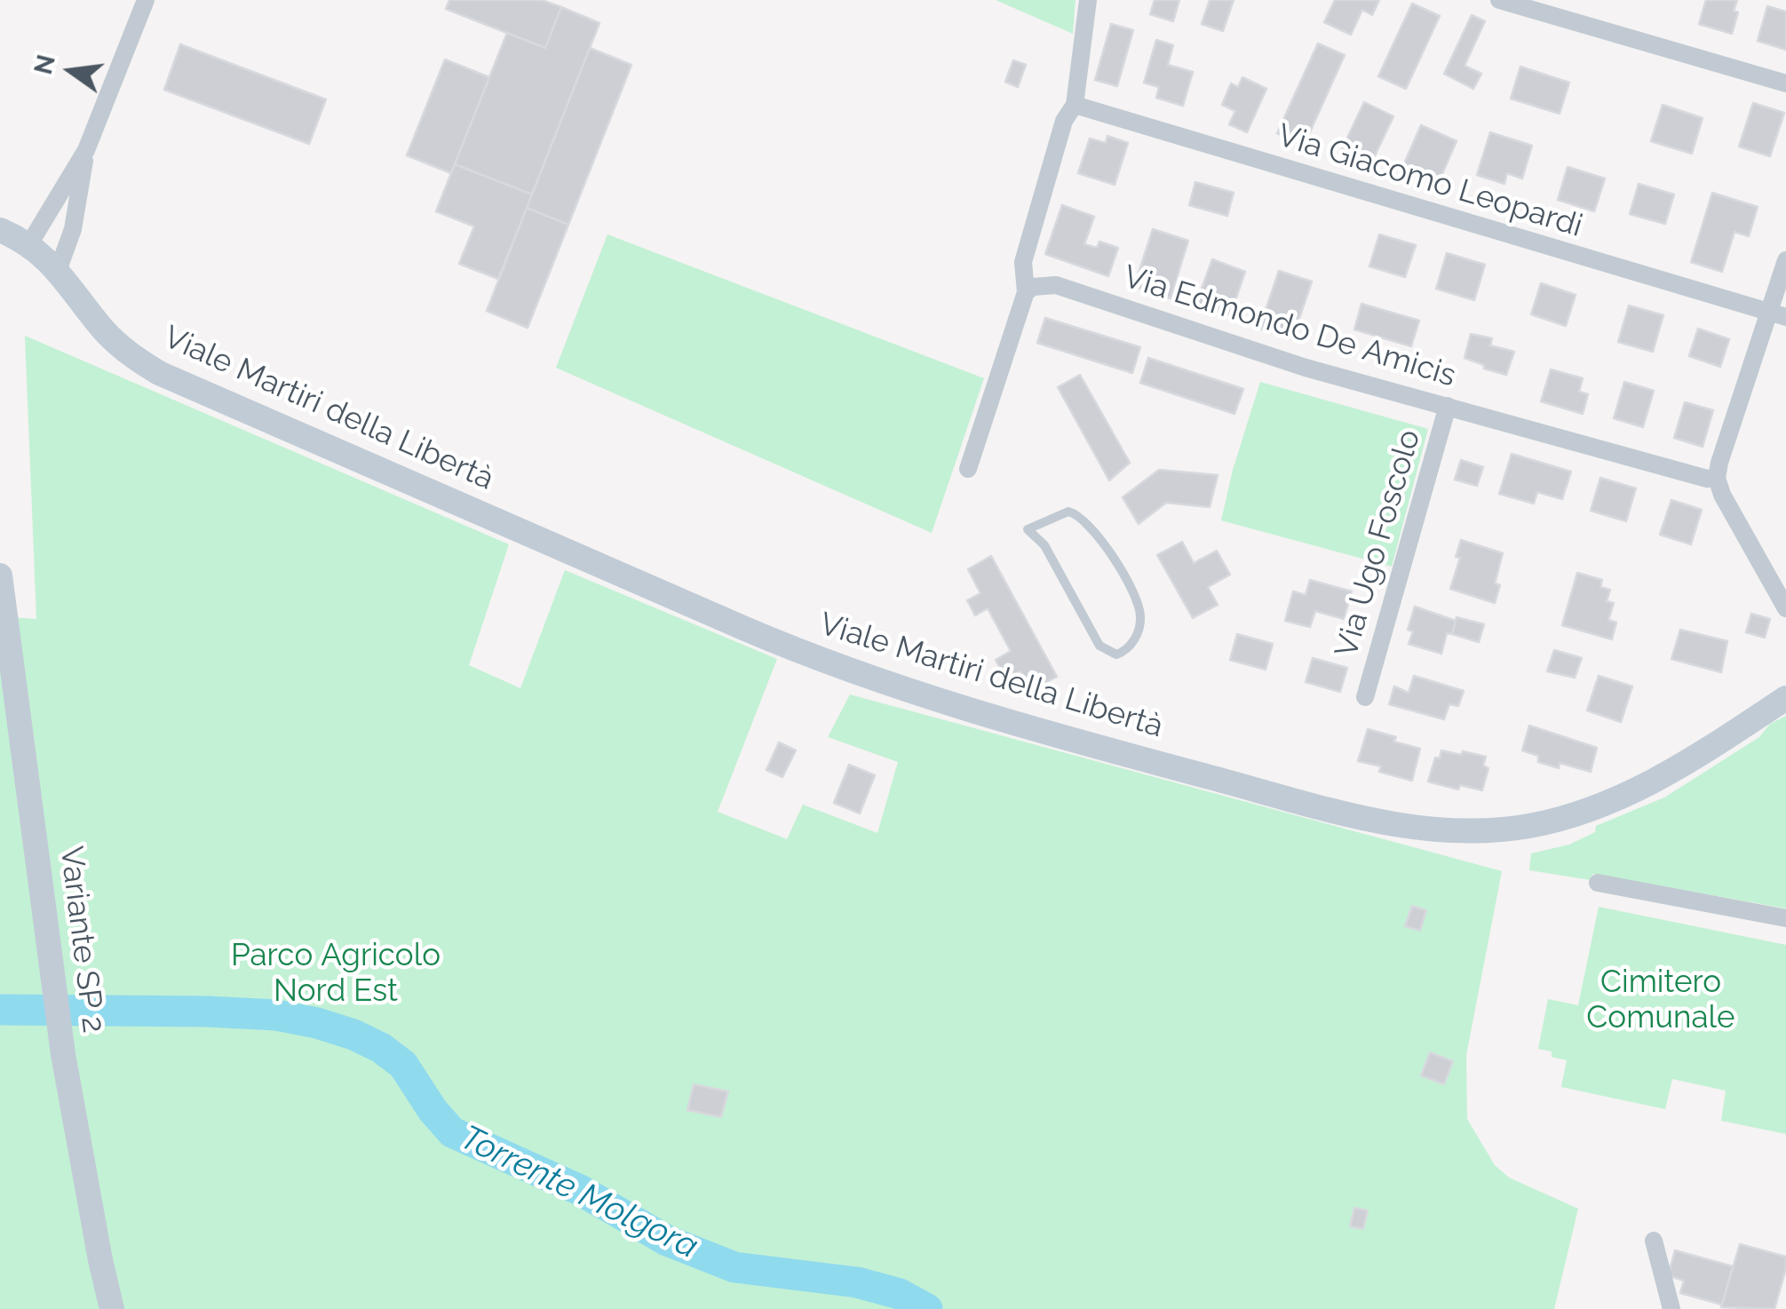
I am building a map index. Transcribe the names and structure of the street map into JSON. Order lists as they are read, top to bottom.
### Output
{
  "streets": {
    "street": [
      "Via Giacomo Leopardi",
      "Via Edmondo De Amicis",
      "Viale Martiri della Libertà",
      "Via Ugo Foscolo",
      "Variante SP 2"
    ]
  },
  "crossings": [
    ["Via Edmondo De Amicis", "Via Ugo Foscolo"]
  ],
  "water": ["Torrente Molgora"],
  "parks": ["Parco Agricolo Nord Est", "Cimitero Comunale"],
  "north": "left"
}
